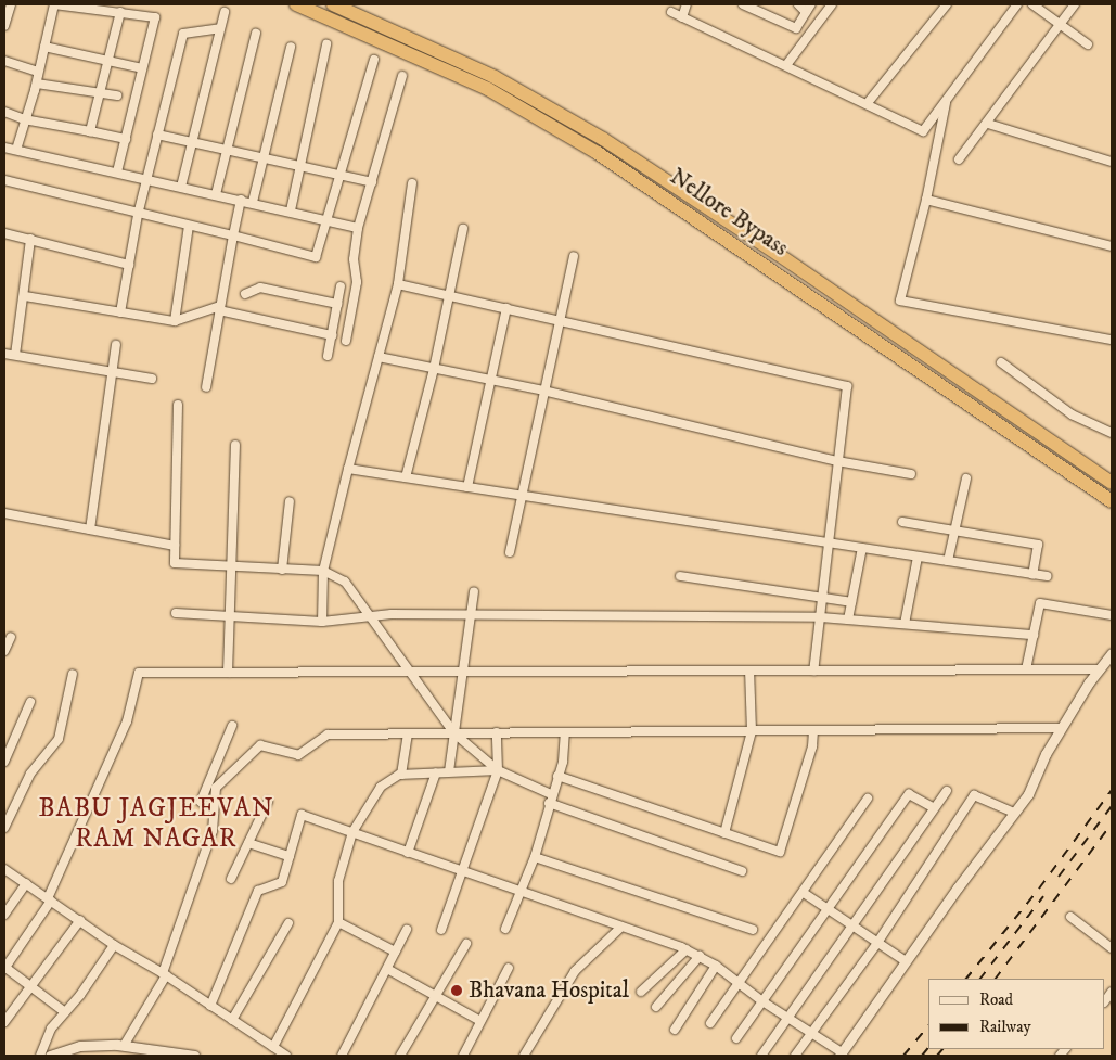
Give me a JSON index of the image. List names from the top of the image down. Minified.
{"streets":{"highway":["Nellore Bypass"]},"districts":["BABU JAGJEEVAN RAM NAGAR"],"places":["Bhavana Hospital"],"legend":["Road","Railway"]}
